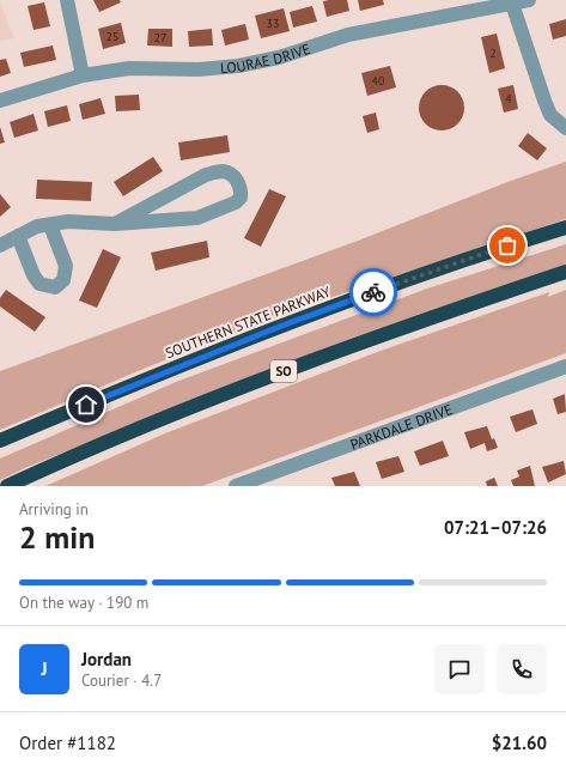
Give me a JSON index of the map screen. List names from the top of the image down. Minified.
{"streets":{"highway":["SOUTHERN STATE PARKWAY","SO"],"street":["LOURAE DRIVE","PARKDALE DRIVE"]},"house_numbers":["33","25","27","2","40","4"],"page":{"heading":["2 min","Arriving in","07:21–07:26"],"panel":["Jordan","Courier · 4.7","Order #1182","$21.60"],"bar":"On the way · 190 m","round":"J"}}
